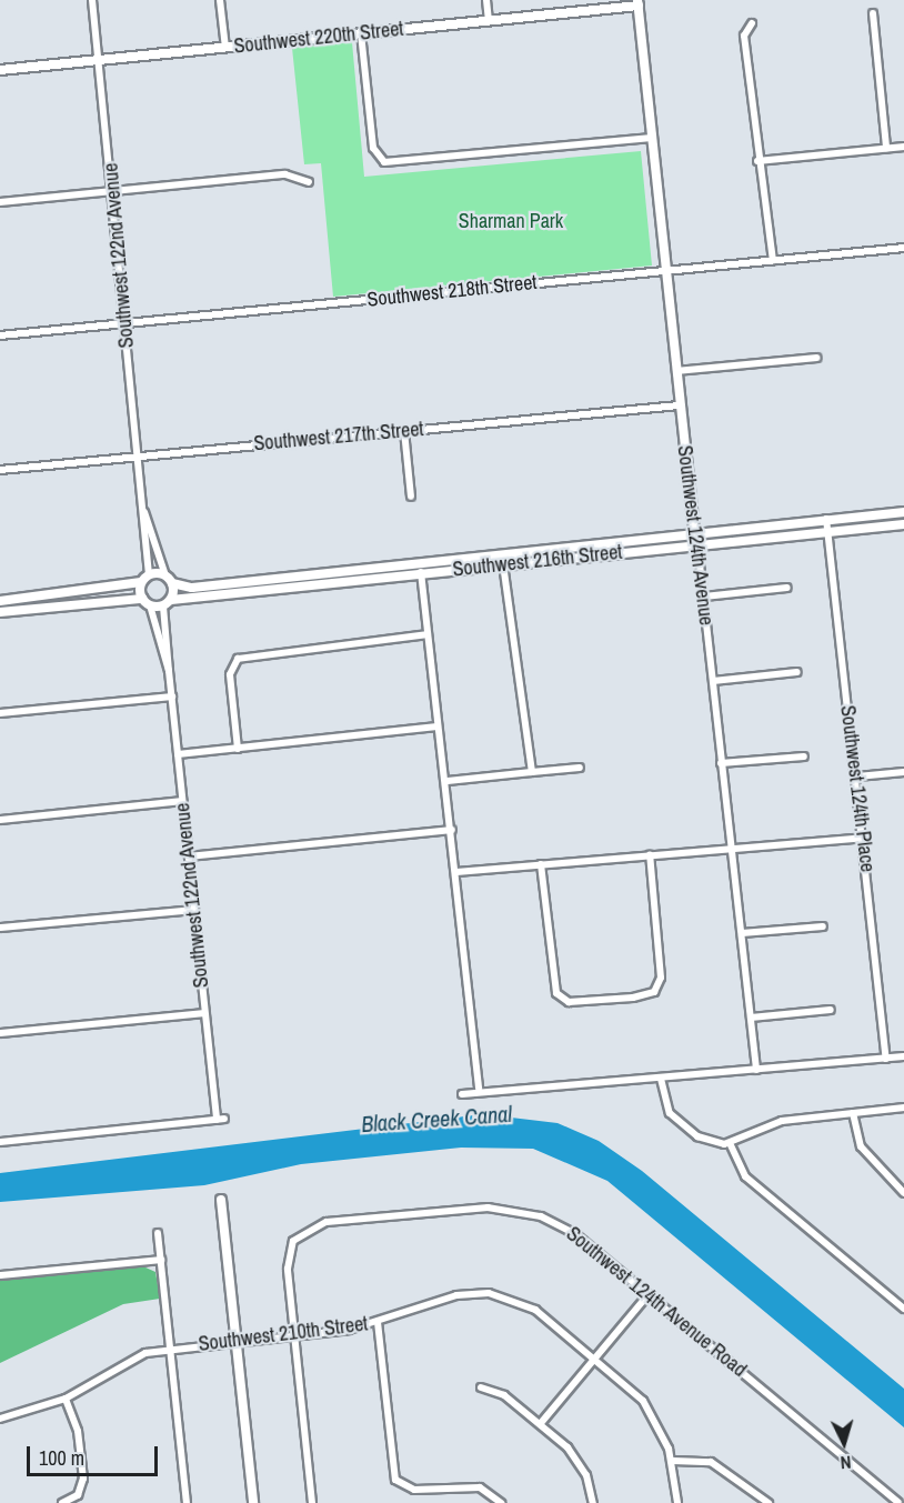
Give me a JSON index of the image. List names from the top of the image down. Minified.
{"streets":{"street":["Southwest 220th Street","Southwest 122nd Avenue","Southwest 218th Street","Southwest 217th Street","Southwest 124th Avenue","Southwest 216th Street","Southwest 124th Place","Southwest 124th Avenue Road","Southwest 210th Street"]},"crossings":[["Southwest 220th Street","Southwest 122nd Avenue"],["Southwest 220th Street","Southwest 124th Avenue"],["Southwest 122nd Avenue","Southwest 218th Street"],["Southwest 122nd Avenue","Southwest 217th Street"],["Southwest 122nd Avenue","Southwest 216th Street"],["Southwest 218th Street","Southwest 124th Avenue"],["Southwest 217th Street","Southwest 124th Avenue"],["Southwest 124th Avenue","Southwest 216th Street"],["Southwest 216th Street","Southwest 124th Place"],["Southwest 124th Avenue Road","Southwest 210th Street"]],"water":["Black Creek Canal"],"parks":["Sharman Park"],"scale_bar":"100 m","north":"bottom"}
